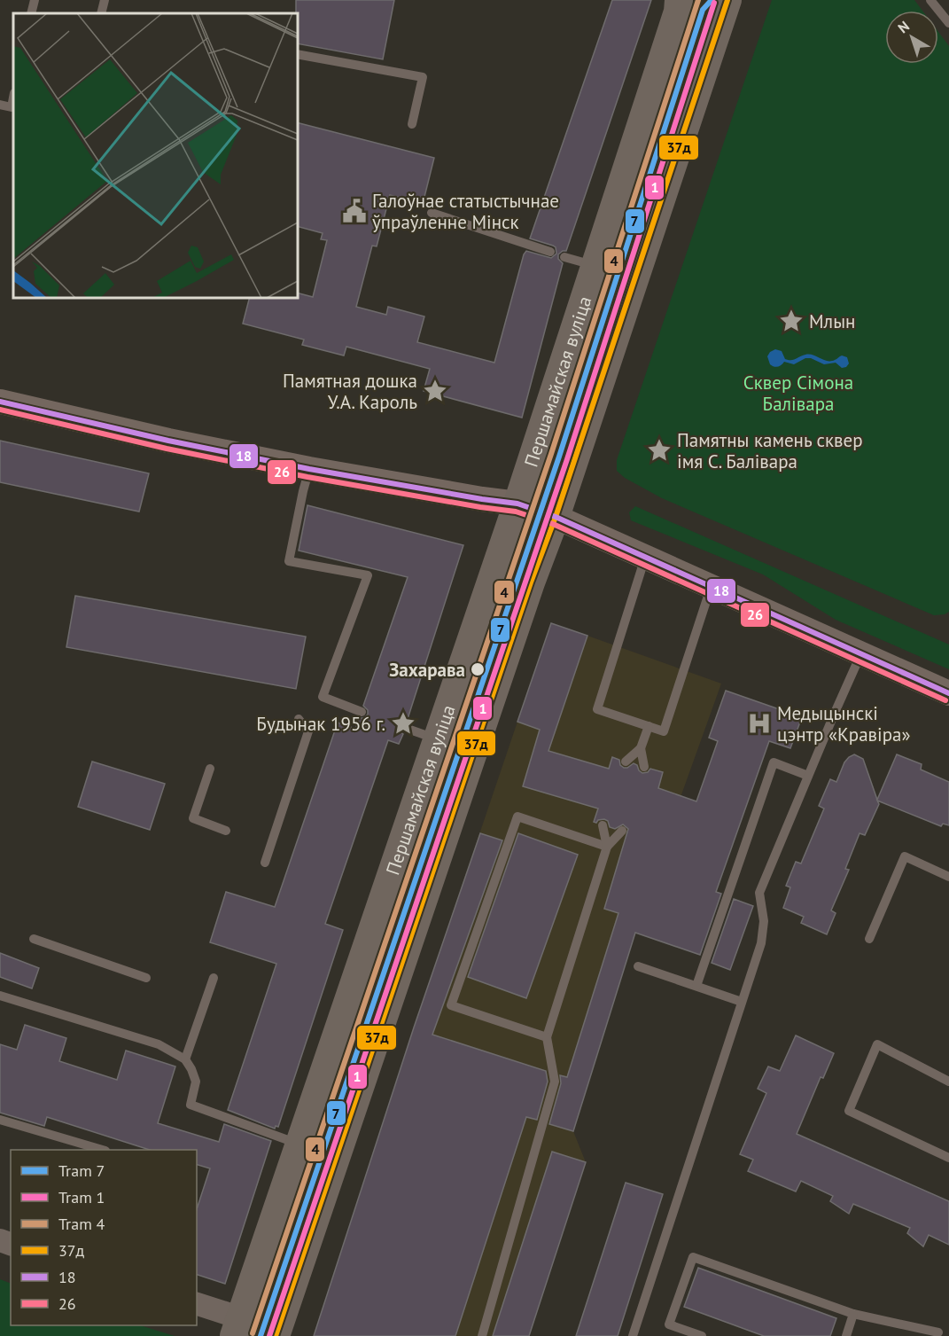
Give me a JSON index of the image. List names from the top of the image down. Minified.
{"streets":{"main road":["Першамайская вуліца"]},"parks":["Сквер Сімона Балівара"],"places":{"public building":["Галоўнае статыстычнае ўпраўленне Мінск"],"place":["Млын","Памятная дошка У.А. Кароль","Памятны камень сквер імя С. Балівара","Будынак 1956 г."],"other":["Захарава"],"hospital":["Медыцынскі цэнтр «Кравіра»"]},"lines":["tram line 7","tram line 4","transit line 37д","tram line 1","transit line 18","transit line 26"],"legend":["Tram 7","Tram 1","Tram 4","37д","18","26"],"north":"top left"}
